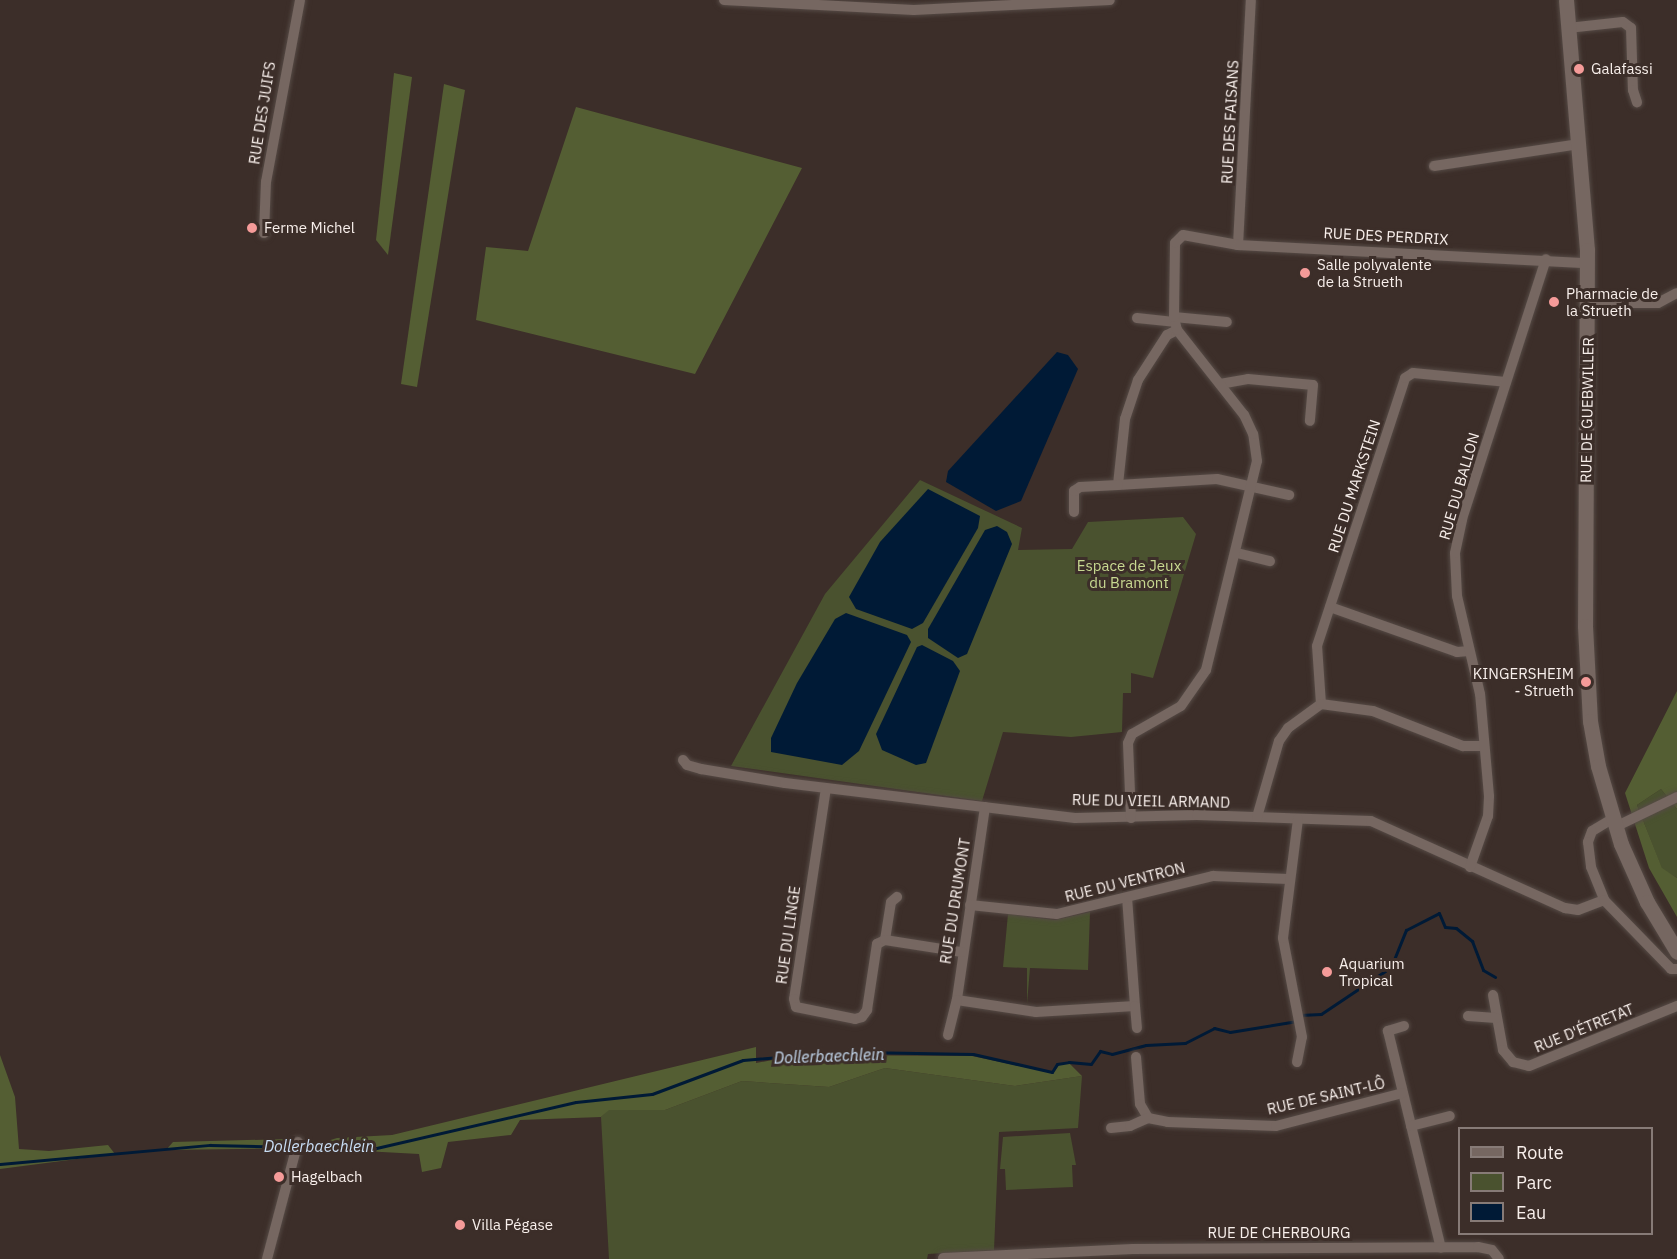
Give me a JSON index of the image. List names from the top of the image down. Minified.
{"streets":{"main road":["RUE DE GUEBWILLER"],"street":["RUE DES JUIFS","RUE DES FAISANS","RUE DES PERDRIX","RUE DU MARKSTEIN","RUE DU BALLON","RUE DU VIEIL ARMAND","RUE DU VENTRON","RUE DU DRUMONT","RUE DU LINGE","RUE D'ÉTRETAT","RUE DE SAINT-LÔ","RUE DE CHERBOURG"]},"crossings":[["RUE DES FAISANS","RUE DES PERDRIX"],["RUE DES PERDRIX","RUE DE GUEBWILLER"],["RUE DES PERDRIX","RUE DU BALLON"],["RUE DU MARKSTEIN","RUE DU BALLON"],["RUE DU BALLON","RUE DU VIEIL ARMAND"],["RUE DU VIEIL ARMAND","RUE DU DRUMONT"],["RUE DU VIEIL ARMAND","RUE DU LINGE"],["RUE DU VENTRON","RUE DU DRUMONT"]],"water":["Dollerbaechlein"],"parks":["Espace de Jeux du Bramont"],"places":["Galafassi","Ferme Michel","Salle polyvalente de la Strueth","Pharmacie de la Strueth","KINGERSHEIM - Strueth","Aquarium Tropical","Hagelbach","Villa Pégase"],"legend":["Route","Parc","Eau"]}
